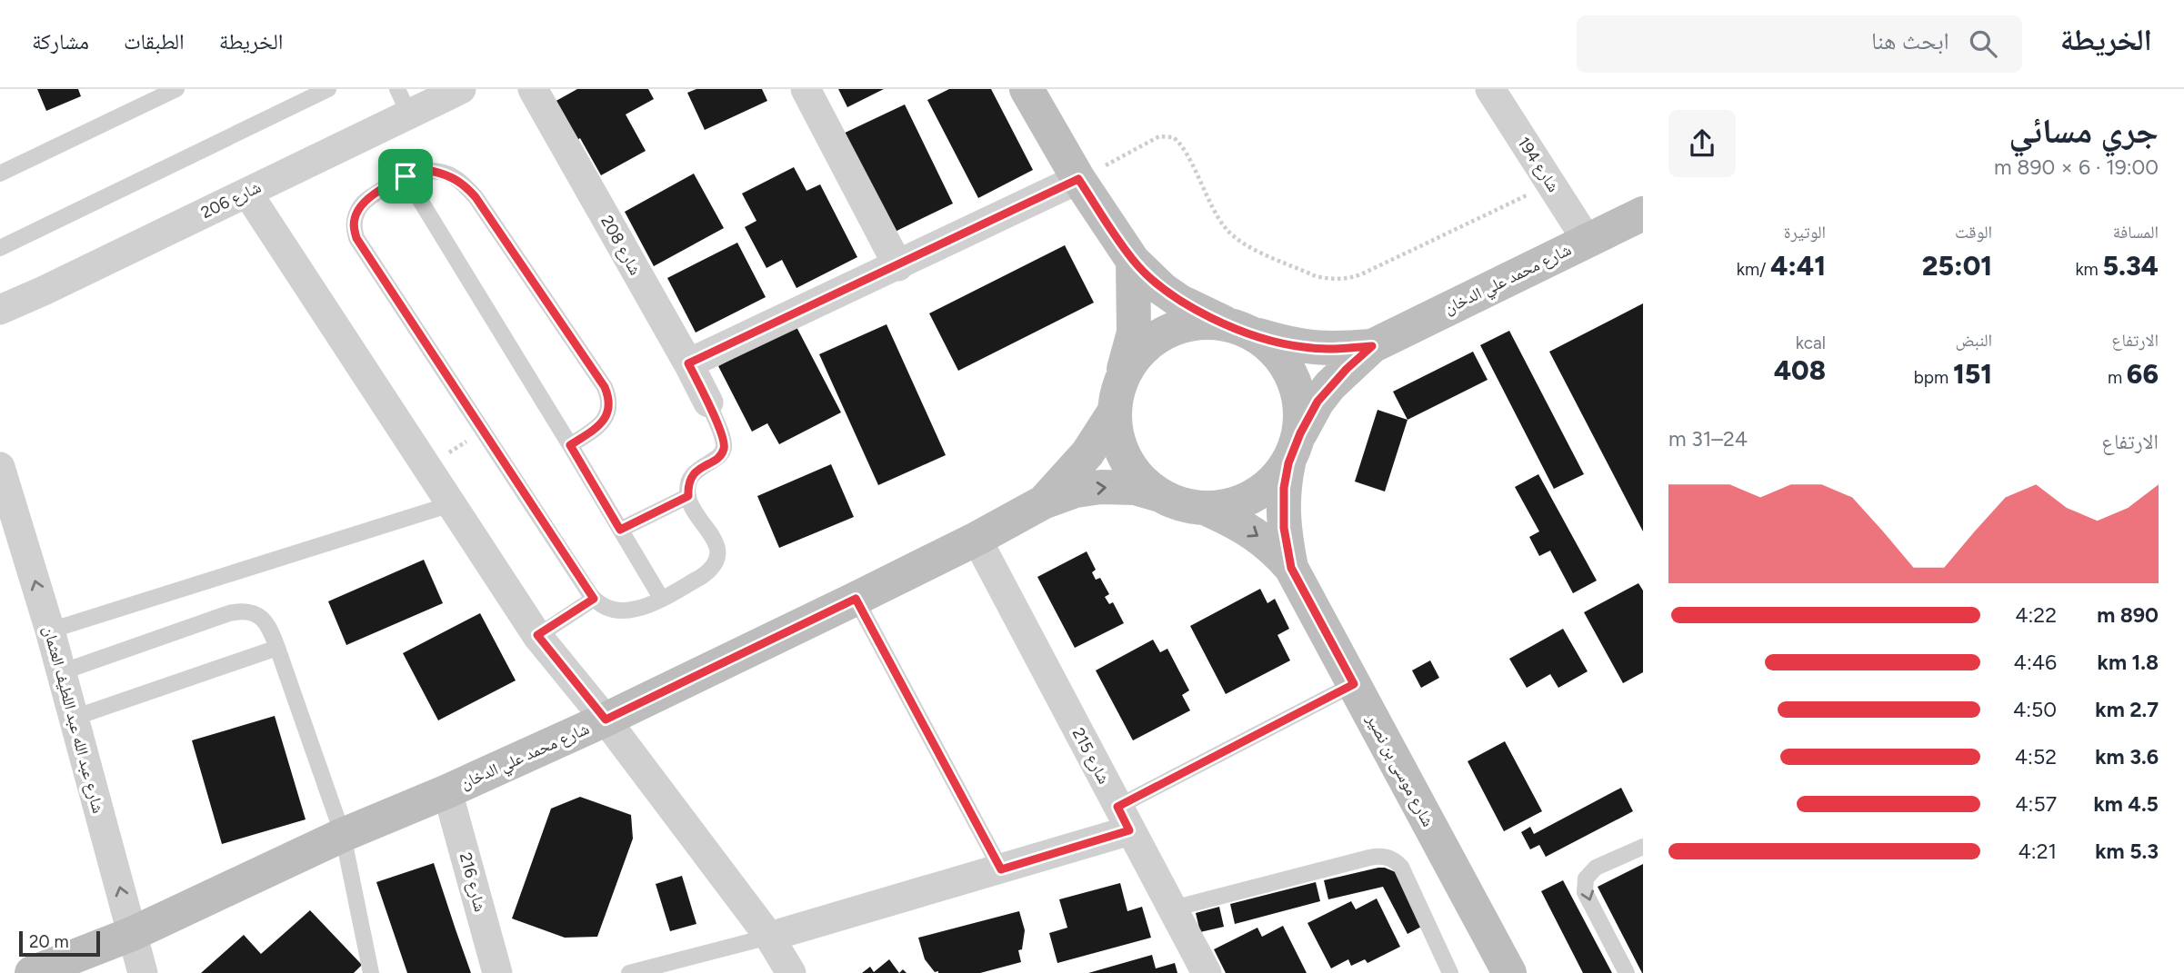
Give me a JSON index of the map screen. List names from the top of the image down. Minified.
{"streets":{"street":["شارع 194","شارع 206","شارع 208","شارع محمد علي الدخان","شارع عبد الله عبد اللطيف العثمان","شارع 215","شارع موسى بن نصير","شارع 216"]},"crossings":[["شارع 194","شارع محمد علي الدخان"],["شارع محمد علي الدخان","شارع عبد الله عبد اللطيف العثمان"],["شارع محمد علي الدخان","شارع 215"],["شارع محمد علي الدخان","شارع موسى بن نصير"],["شارع محمد علي الدخان","شارع 216"]],"one_way":["شارع عبد الله عبد اللطيف العثمان"],"scale_bar":"20 m","page":{"header":"الخريطة","search":"ابحث هنا","nav":["الخريطة","الطبقات","مشاركة"],"heading":["جري مسائي","19:00 · 6 × 890 m"],"stats":[["المسافة","5.34 km"],["الوقت","25:01"],["الوتيرة","4:41 /km"],["الارتفاع","66 m"],["النبض","151 bpm"],["kcal","408"]],"chart":["الارتفاع","24–31 m"],"list":[{"name":"890 m","note":"4:22"},{"name":"1.8 km","note":"4:46"},{"name":"2.7 km","note":"4:50"},{"name":"3.6 km","note":"4:52"},{"name":"4.5 km","note":"4:57"},{"name":"5.3 km","note":"4:21"}],"scale":"20 m"}}
